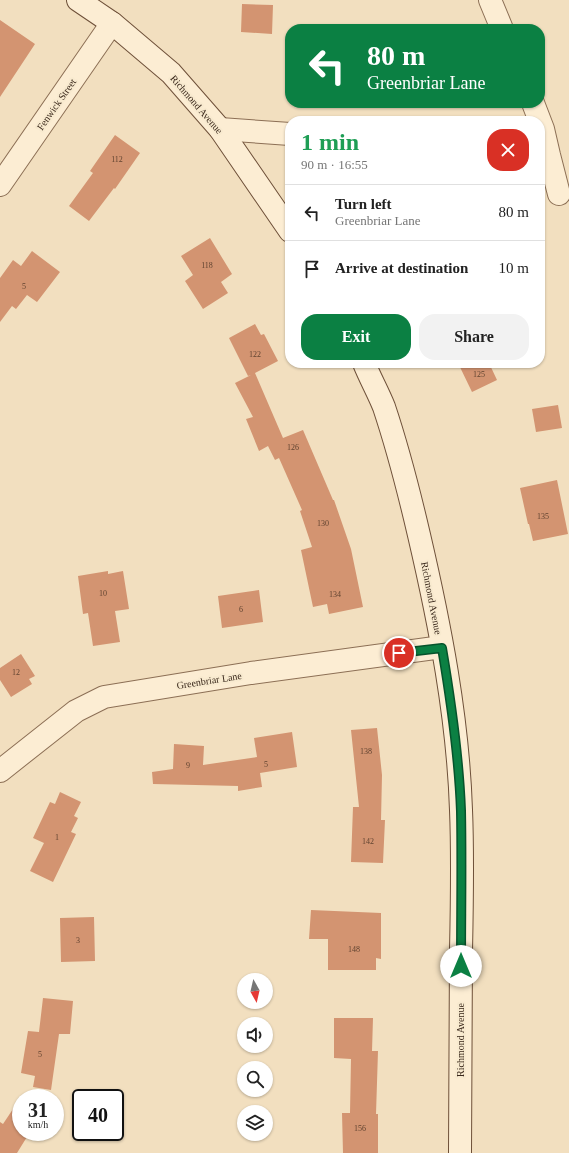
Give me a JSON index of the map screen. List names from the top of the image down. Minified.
{"streets":{"street":["Fenwick Street","Richmond Avenue","Greenbriar Lane"]},"crossings":[["Fenwick Street","Richmond Avenue"],["Richmond Avenue","Greenbriar Lane"]],"house_numbers":["112","118","5","122","125","126","135","130","10","134","6","12","138","5","9","1","142","3","148","5","156"],"north":"bottom","page":{"turn":["80 m","Greenbriar Lane"],"heading":["1 min","90 m · 16:55"],"list":[{"name":"Turn left","note":"Greenbriar Lane","value":"80 m"},{"name":"Arrive at destination","value":"10 m"}],"buttons":["Exit","Share"],"speed":"31 km/h","limit":"40"}}
